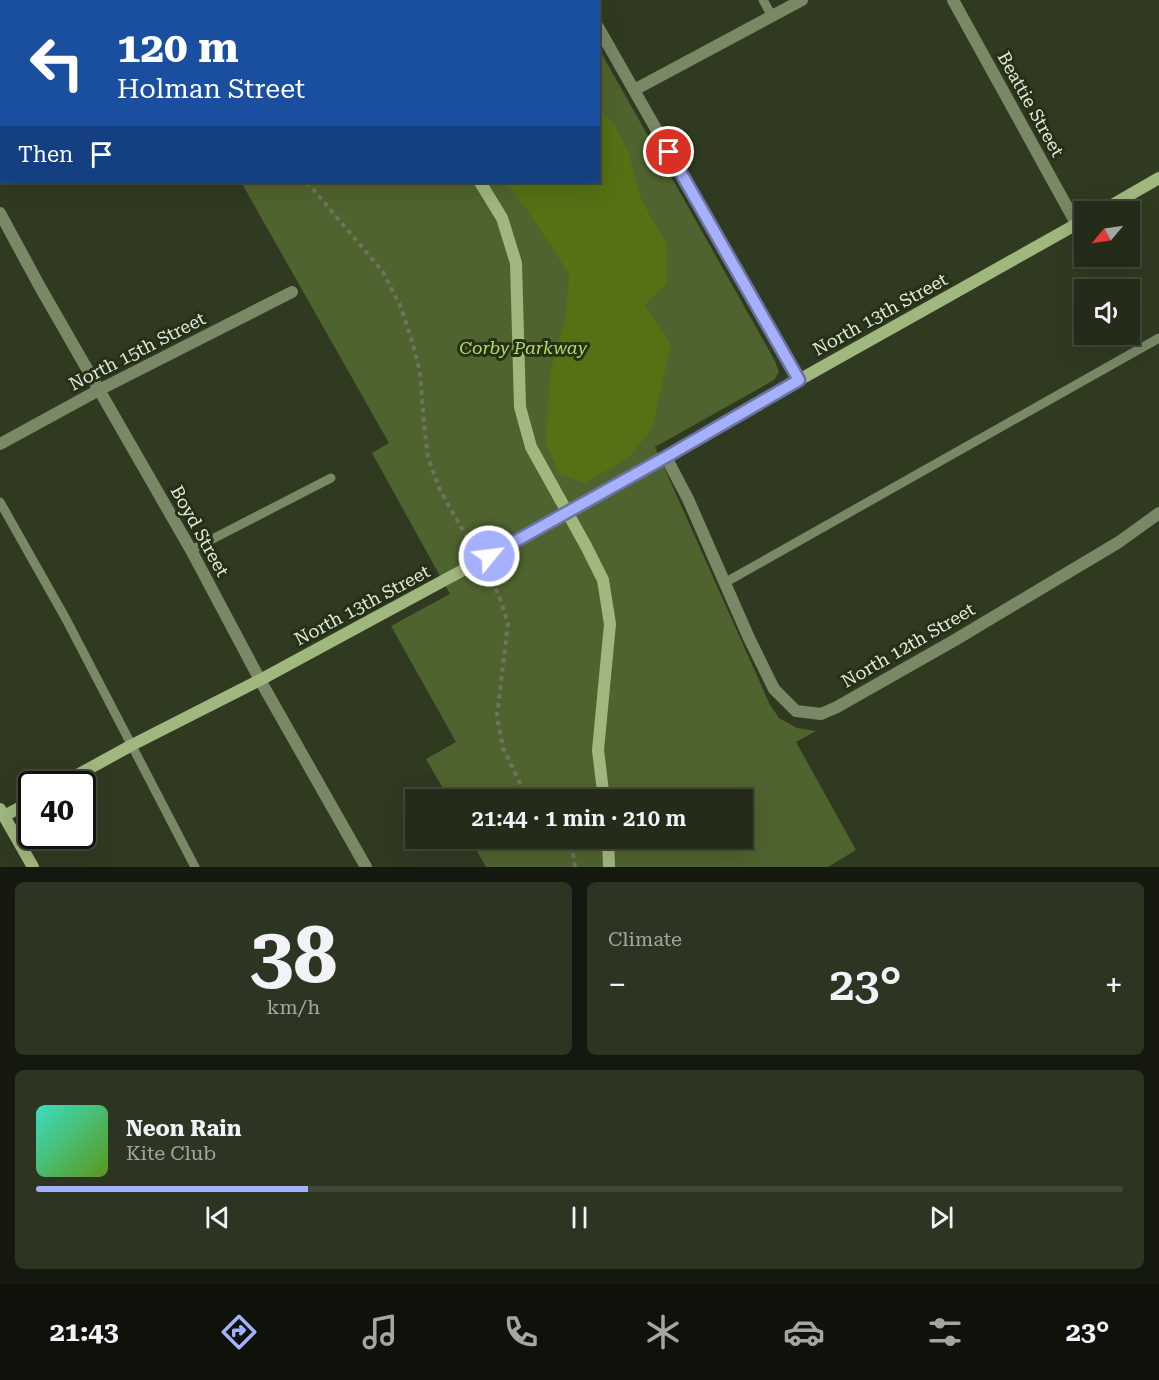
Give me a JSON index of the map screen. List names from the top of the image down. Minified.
{"streets":{"street":["Beattie Street","North 13th Street","North 15th Street","Boyd Street","North 12th Street"]},"crossings":[["North 13th Street","Boyd Street"],["North 13th Street","North 12th Street"],["North 15th Street","Boyd Street"]],"parks":["Corby Parkway"],"north":"bottom left","page":{"turn":["120 m","Holman Street"],"then":"Then","limit":"40","trip":"21:44 · 1 min · 210 m","tile":[["38","km/h"],"Climate"],"heat":["−","23°","+"],"song":["Neon Rain","Kite Club"],"tabs":["21:43","23°"]}}
